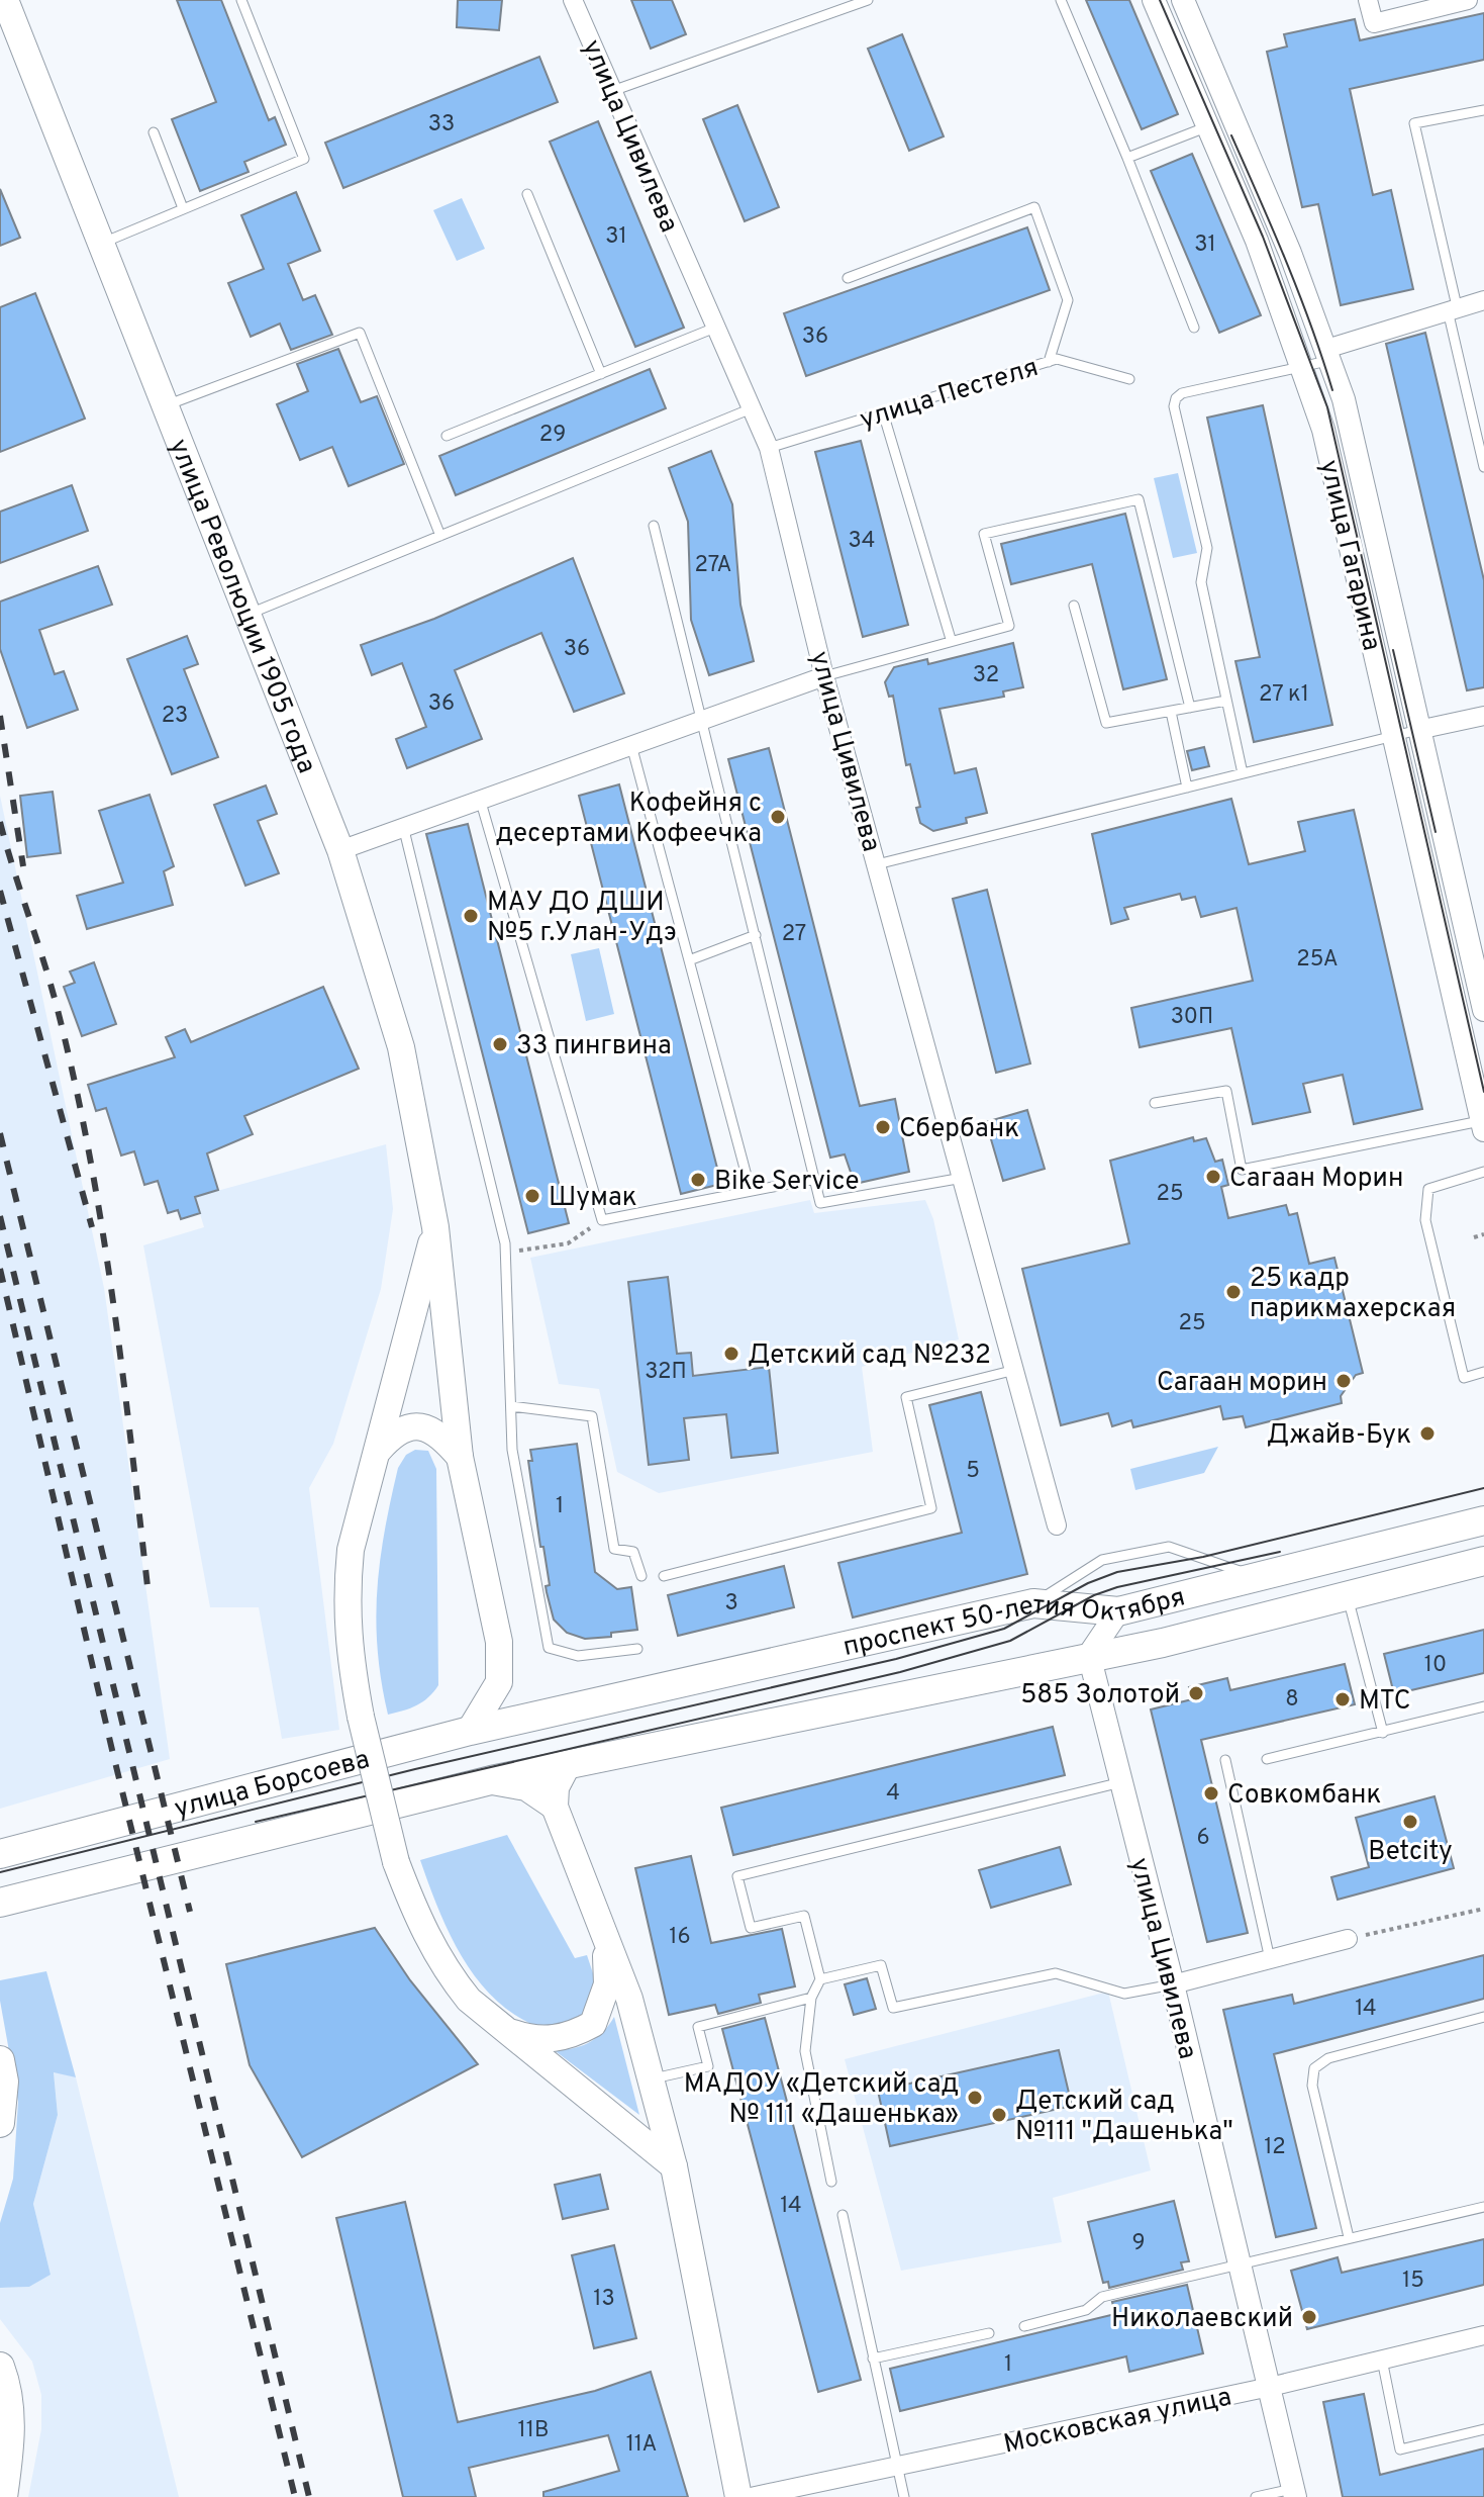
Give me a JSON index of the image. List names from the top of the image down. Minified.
{"streets":{"main road":["улица Революции 1905 года","проспект 50-летия Октября","улица Борсоева"],"street":["улица Цивилева","улица Гагарина","Московская улица"],"lane":["улица Пестеля"]},"crossings":[["улица Цивилева","улица Пестеля"],["улица Цивилева","проспект 50-летия Октября"],["улица Цивилева","Московская улица"],["улица Революции 1905 года","улица Борсоева"],["проспект 50-летия Октября","улица Борсоева"]],"places":["Кофейня с десертами Кофеечка","МАУ ДО ДШИ №5 г.Улан-Удэ","33 пингвина","Сбербанк","Сагаан Морин","Bike Service","Шумак","25 кадр парикмахерская","Детский сад №232","Сагаан морин","Джайв-Бук","585 Золотой","МТС","Совкомбанк","Betcity","МАДОУ «Детский сад № 111 «Дашенька»","Детский сад №111 \"Дашенька\"","Николаевский"],"house_numbers":["33","31","31","36","29","34","27А","36","32","27 к1","36","23","27","25А","30П","25","25","32П","5","1","3","10","8","4","6","16","14","12","14","9","15","13","1","11В","11А"]}
